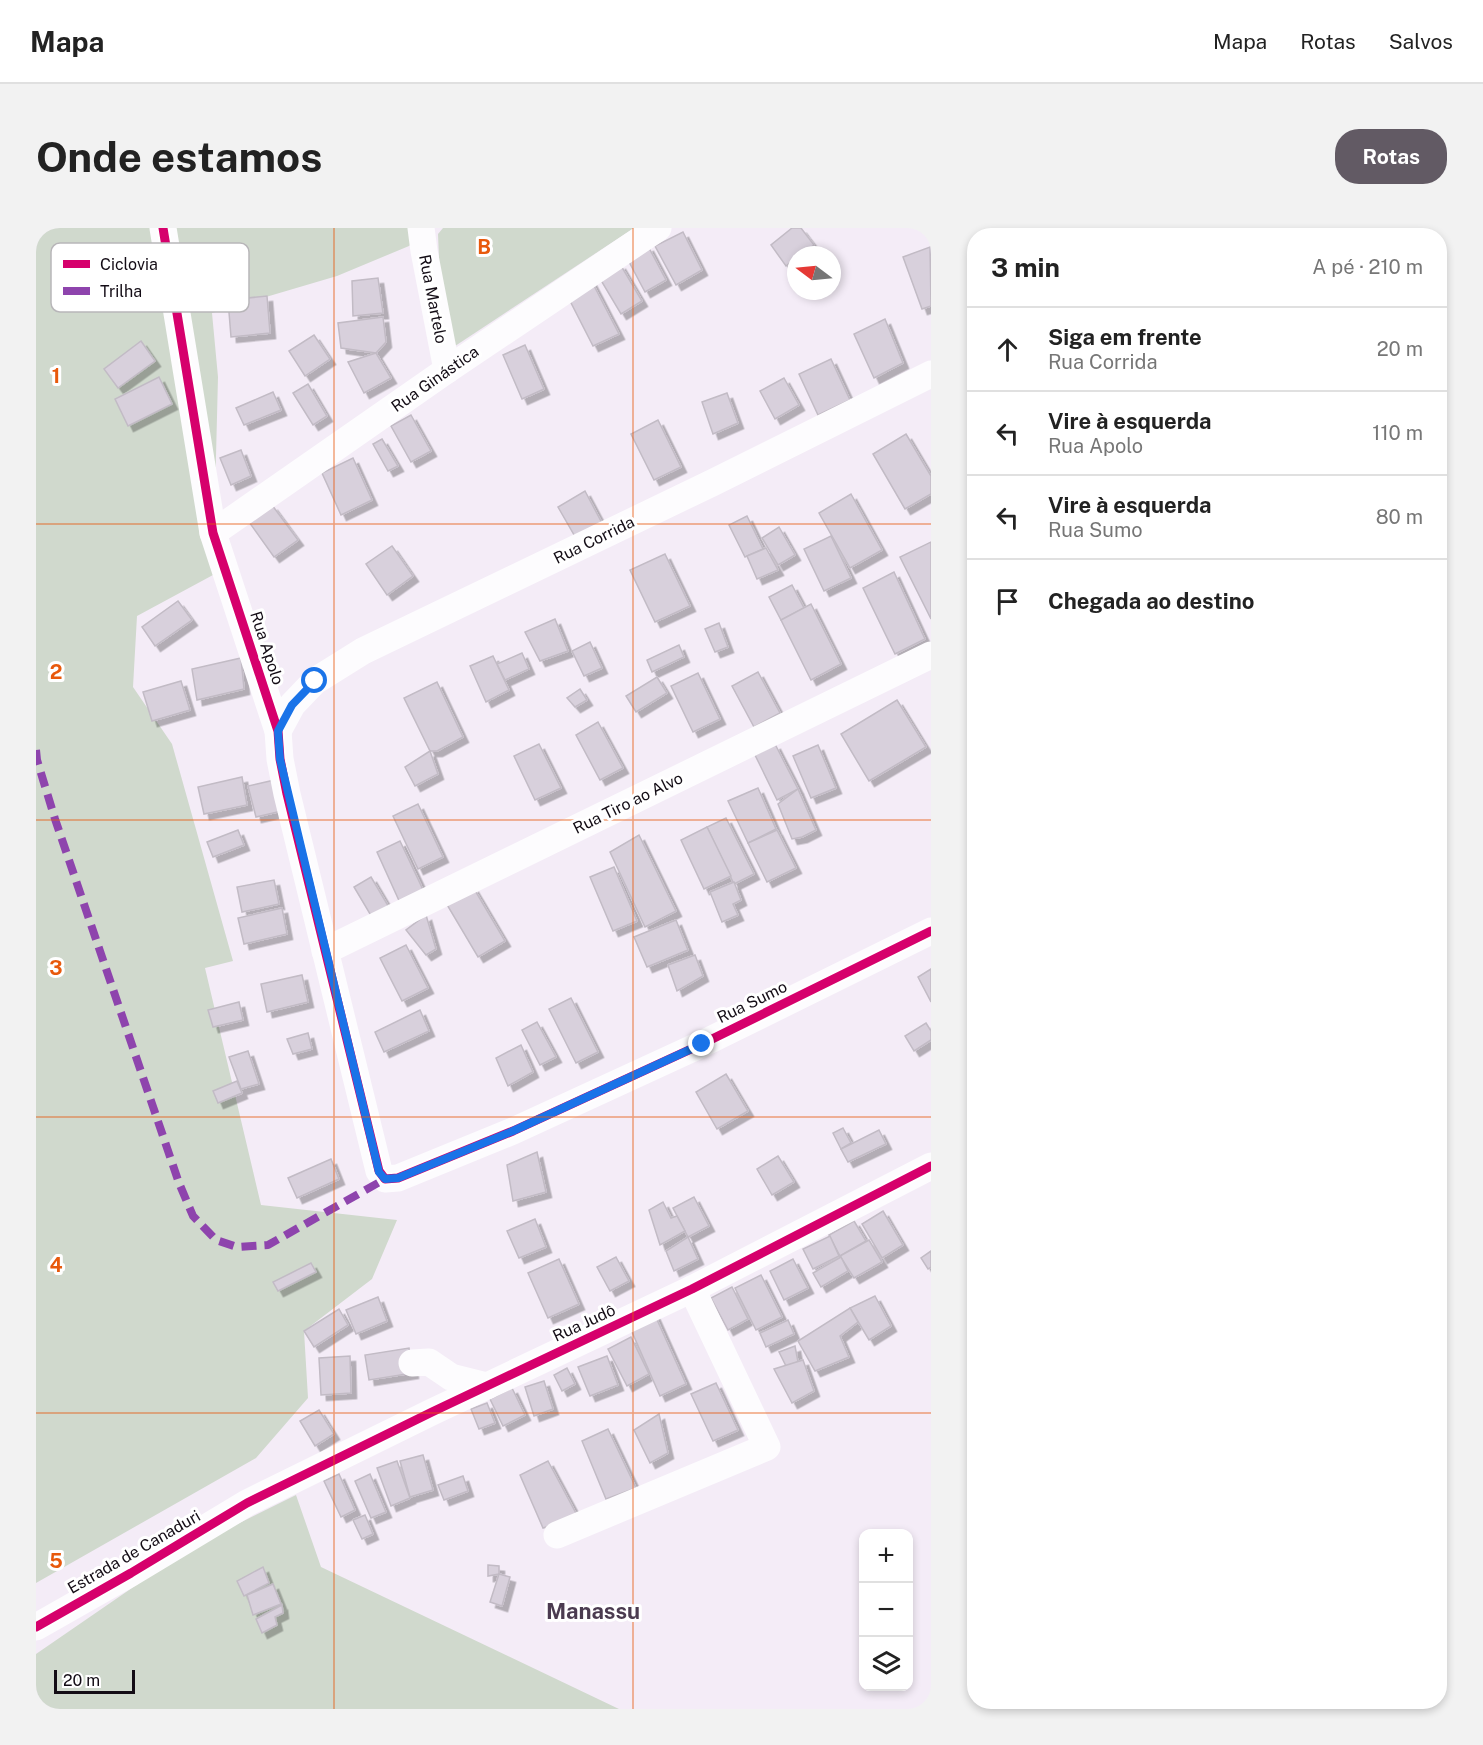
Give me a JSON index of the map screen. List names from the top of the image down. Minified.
{"streets":{"street":["Rua Martelo","Rua Ginástica","Rua Corrida","Rua Apolo","Rua Tiro ao Alvo","Rua Sumo","Rua Judô","Estrada de Canaduri"]},"crossings":[["Rua Martelo","Rua Ginástica"],["Rua Ginástica","Rua Apolo"],["Rua Corrida","Rua Apolo"],["Rua Apolo","Rua Tiro ao Alvo"],["Rua Apolo","Rua Sumo"],["Rua Judô","Estrada de Canaduri"]],"districts":["Manassu"],"legend":["Ciclovia","Trilha"],"scale_bar":"20 m","north":"left","page":{"header":"Mapa","nav":["Mapa","Rotas","Salvos"],"buttons":"Rotas","title":"Onde estamos","heading":["3 min","A pé · 210 m"],"list":[["Siga em frente","Rua Corrida","20 m"],["Vire à esquerda","Rua Apolo","110 m"],["Vire à esquerda","Rua Sumo","80 m"],"Chegada ao destino"],"map_buttons":["+","−"],"scale":"20 m"},"grid":{"columns":["B"],"rows":["1","2","3","4","5"]}}
